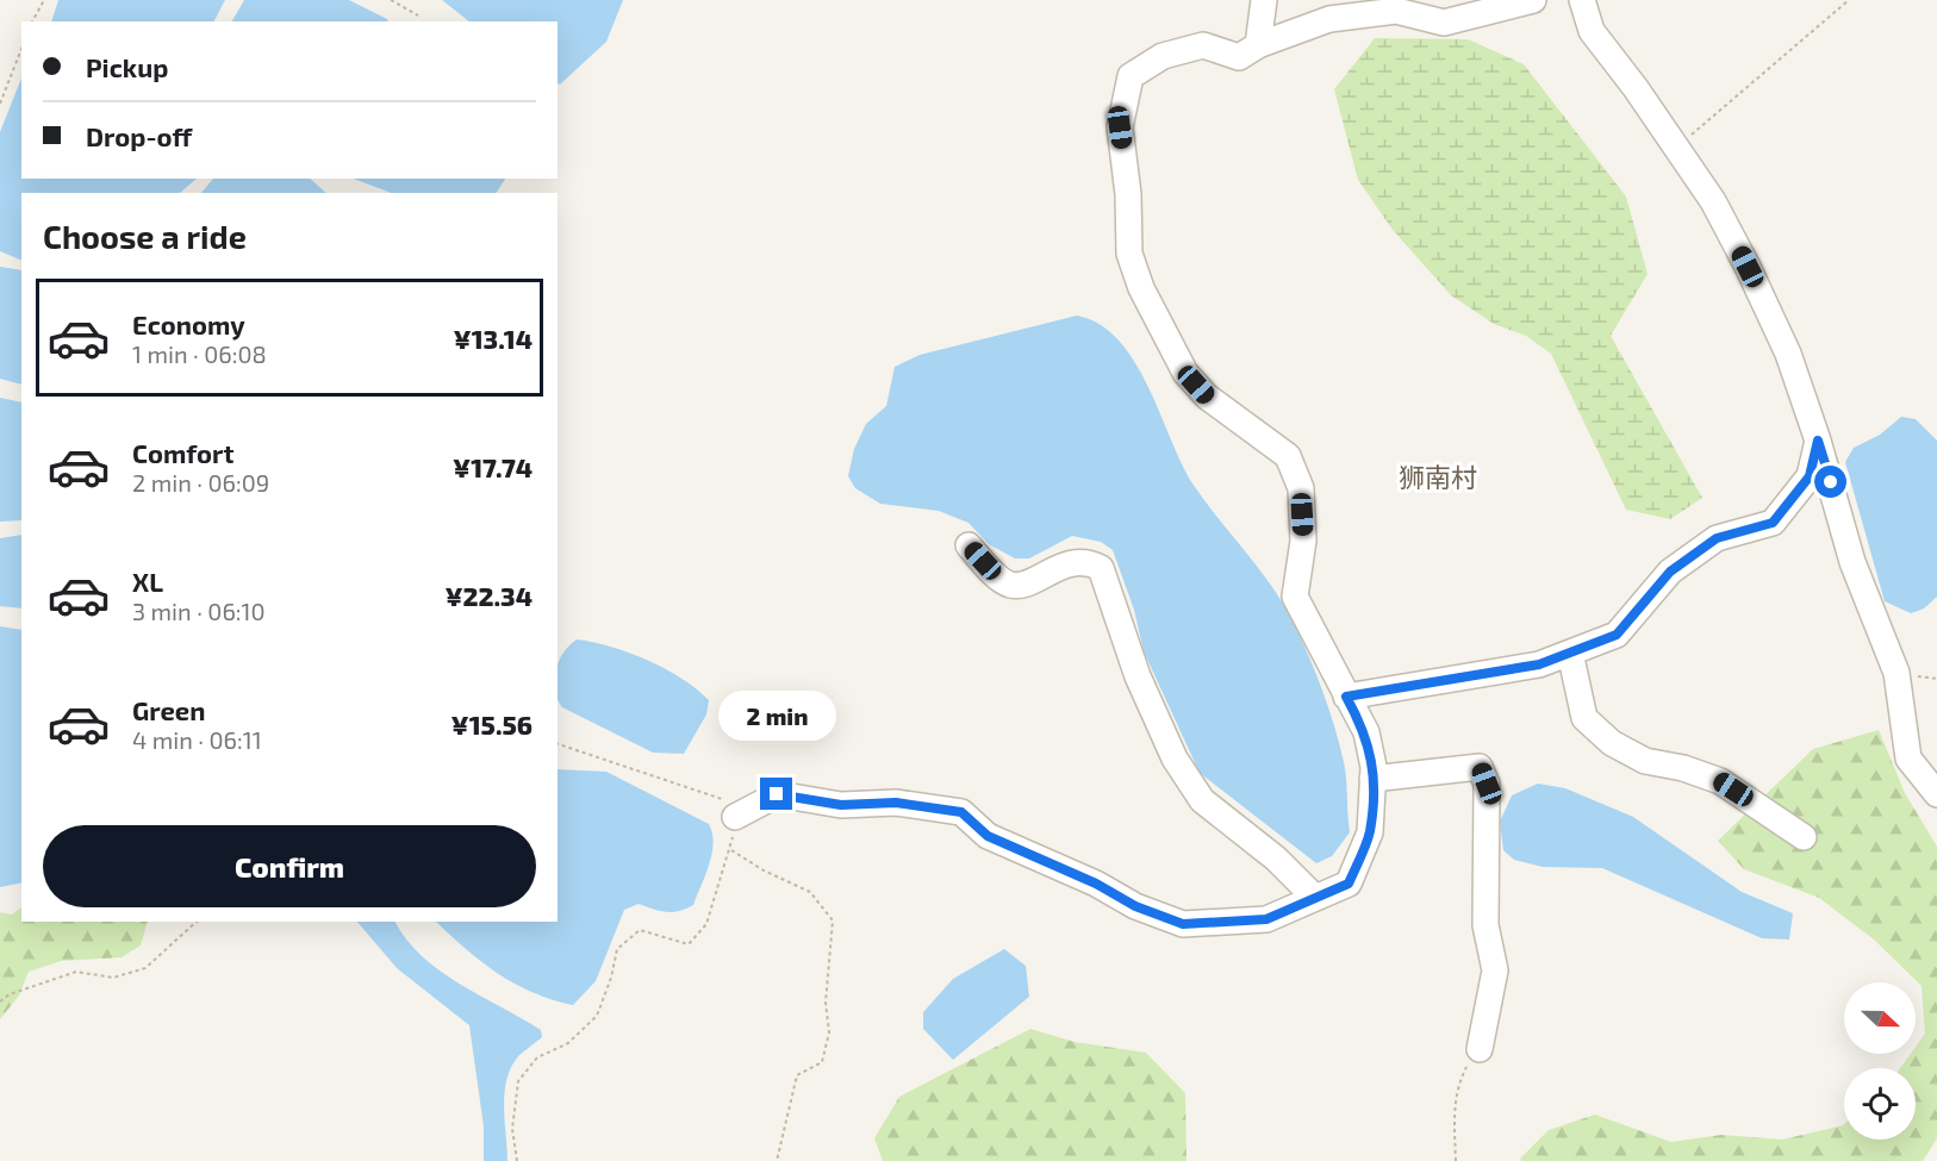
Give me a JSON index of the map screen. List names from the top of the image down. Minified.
{"districts":["狮南村"],"north":"right","page":{"banner":["Pickup","Drop-off"],"heading":"Choose a ride","list":[{"name":"Economy","note":"1 min · 06:08","value":"¥13.14"},{"name":"Comfort","note":"2 min · 06:09","value":"¥17.74"},{"name":"XL","note":"3 min · 06:10","value":"¥22.34"},{"name":"Green","note":"4 min · 06:11","value":"¥15.56"}],"bubble":"2 min","buttons":"Confirm"}}
